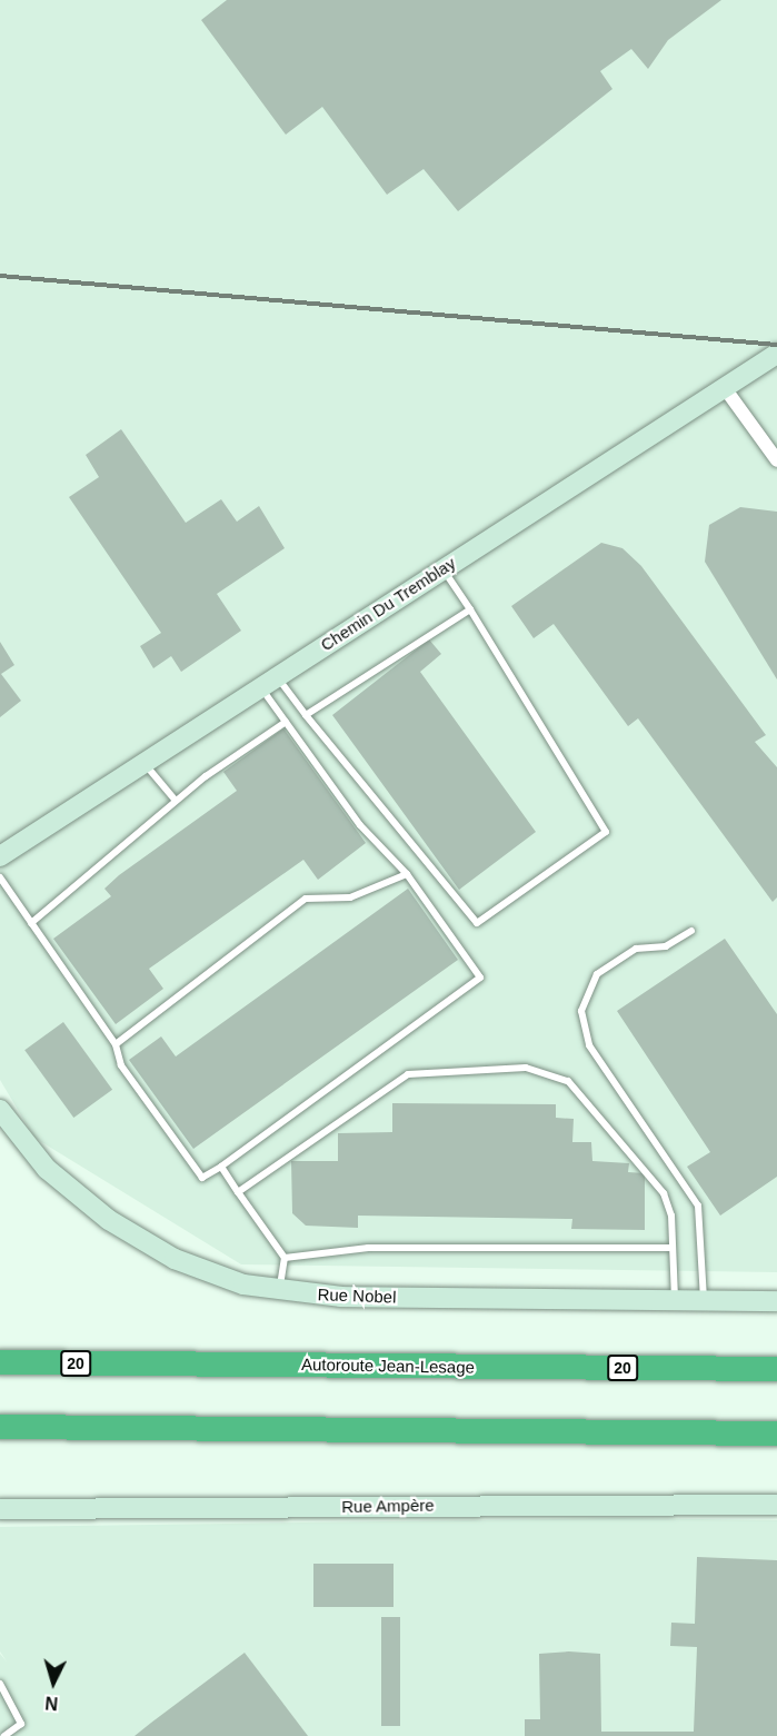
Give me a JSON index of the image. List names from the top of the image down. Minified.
{"streets":{"highway":["20","Autoroute Jean-Lesage"],"street":["Chemin Du Tremblay","Rue Nobel","Rue Ampère"]},"north":"bottom"}
